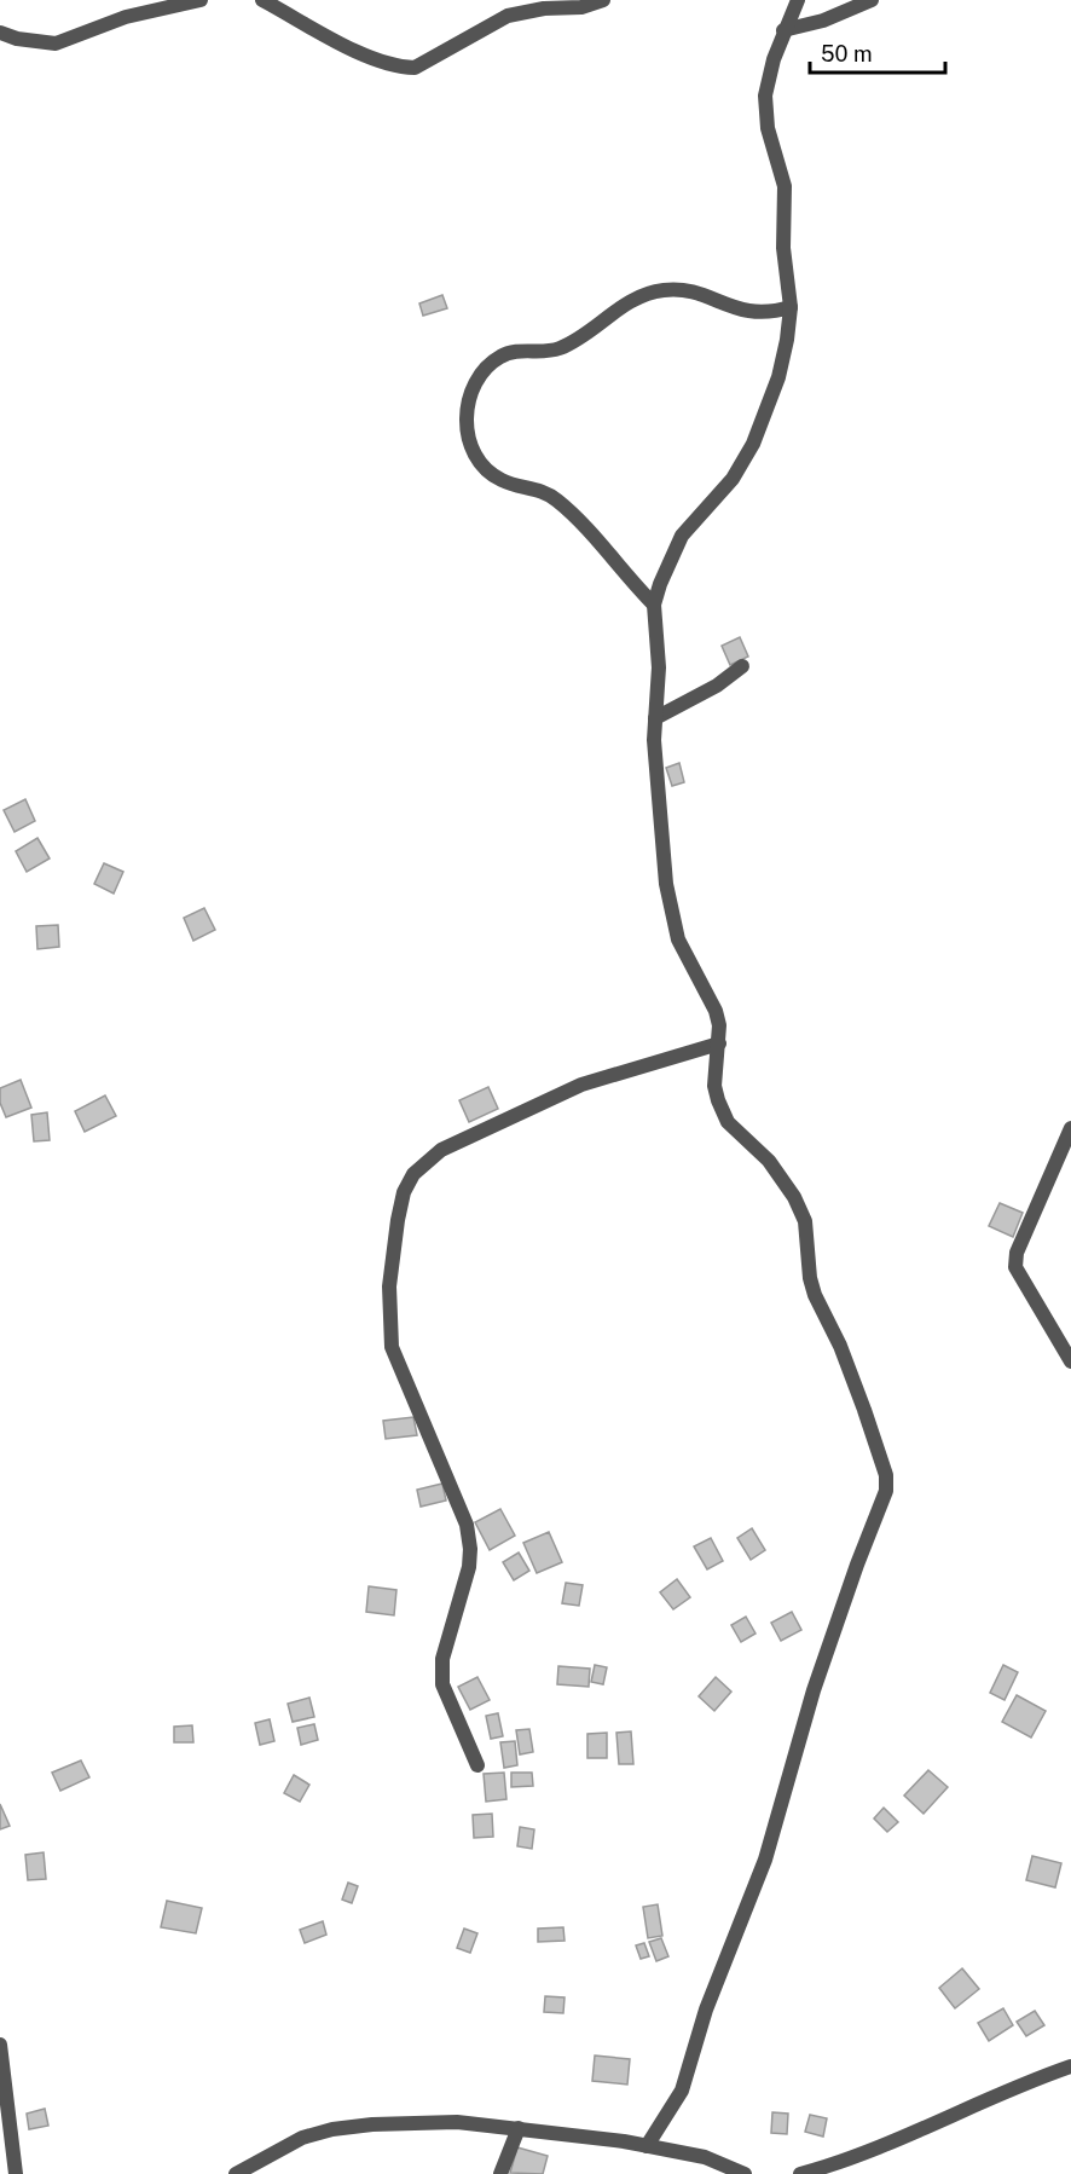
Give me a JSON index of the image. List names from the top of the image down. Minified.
{"scale_bar":"50 m"}
